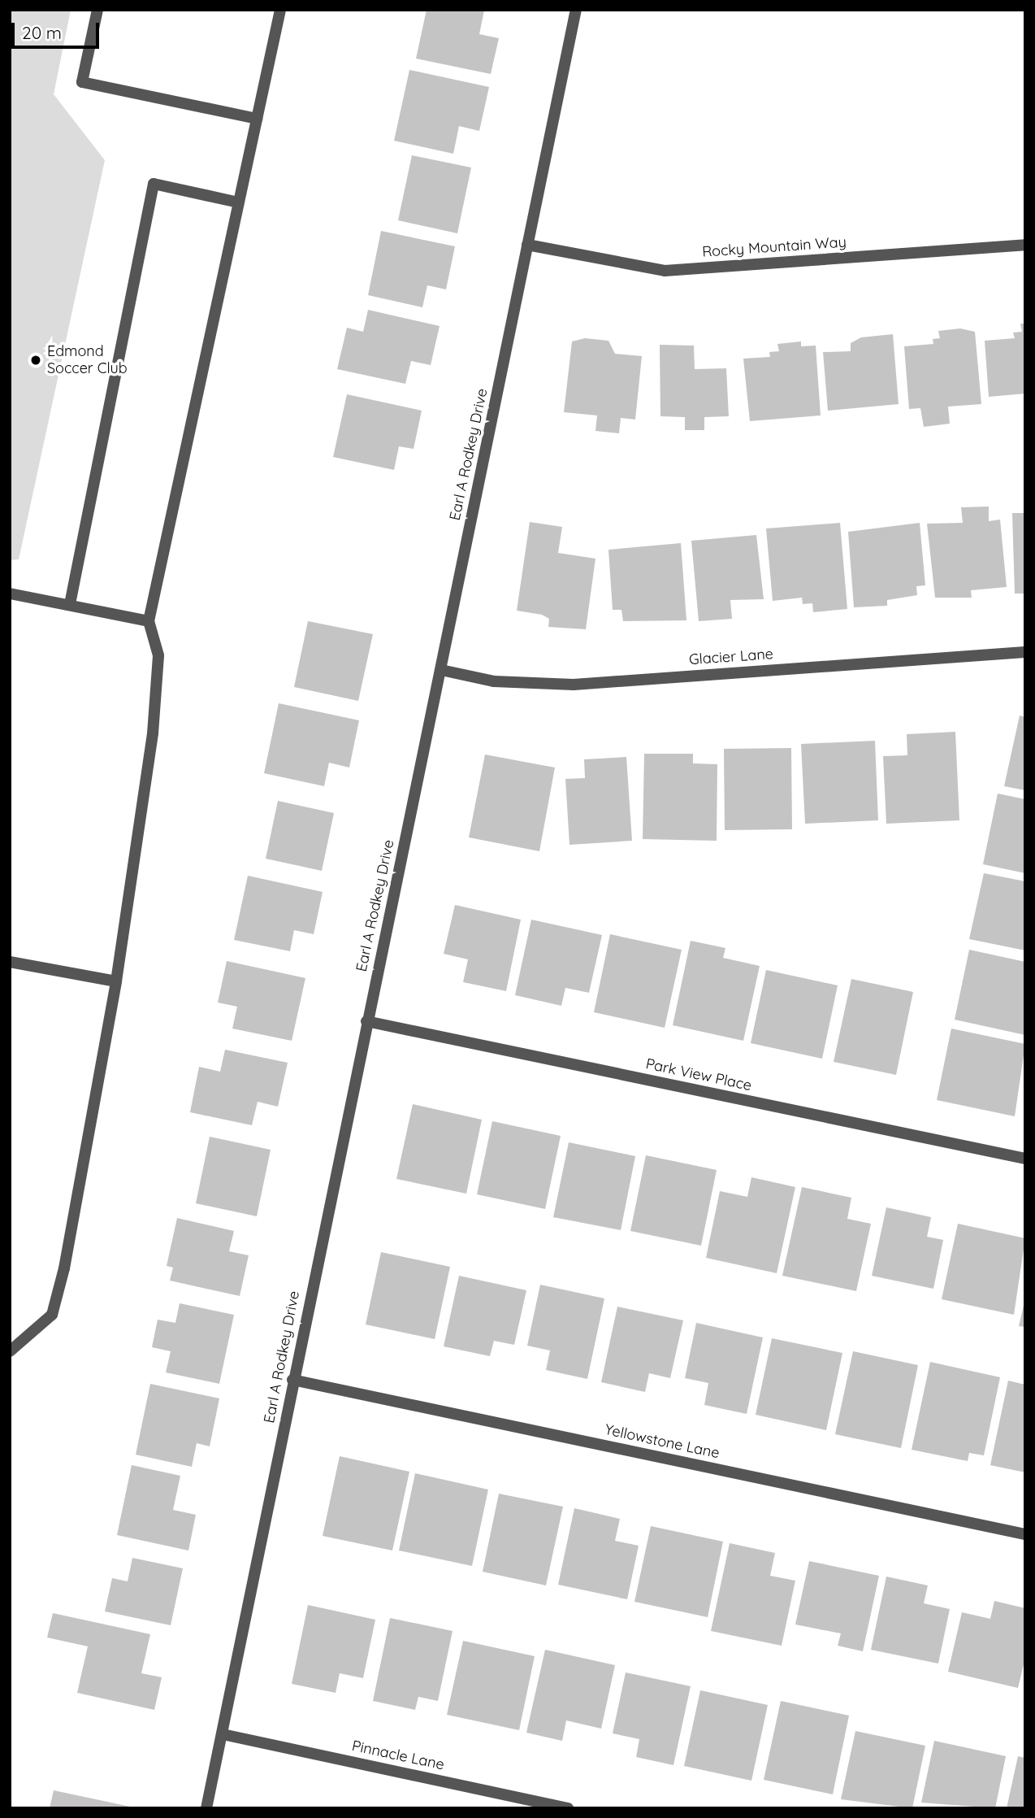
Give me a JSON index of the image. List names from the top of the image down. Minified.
{"streets":{"street":["Rocky Mountain Way","Earl A Rodkey Drive","Glacier Lane","Park View Place","Yellowstone Lane","Pinnacle Lane"]},"crossings":[["Rocky Mountain Way","Earl A Rodkey Drive"],["Earl A Rodkey Drive","Glacier Lane"],["Earl A Rodkey Drive","Park View Place"],["Earl A Rodkey Drive","Yellowstone Lane"],["Earl A Rodkey Drive","Pinnacle Lane"]],"places":["Edmond Soccer Club"],"scale_bar":"20 m"}
